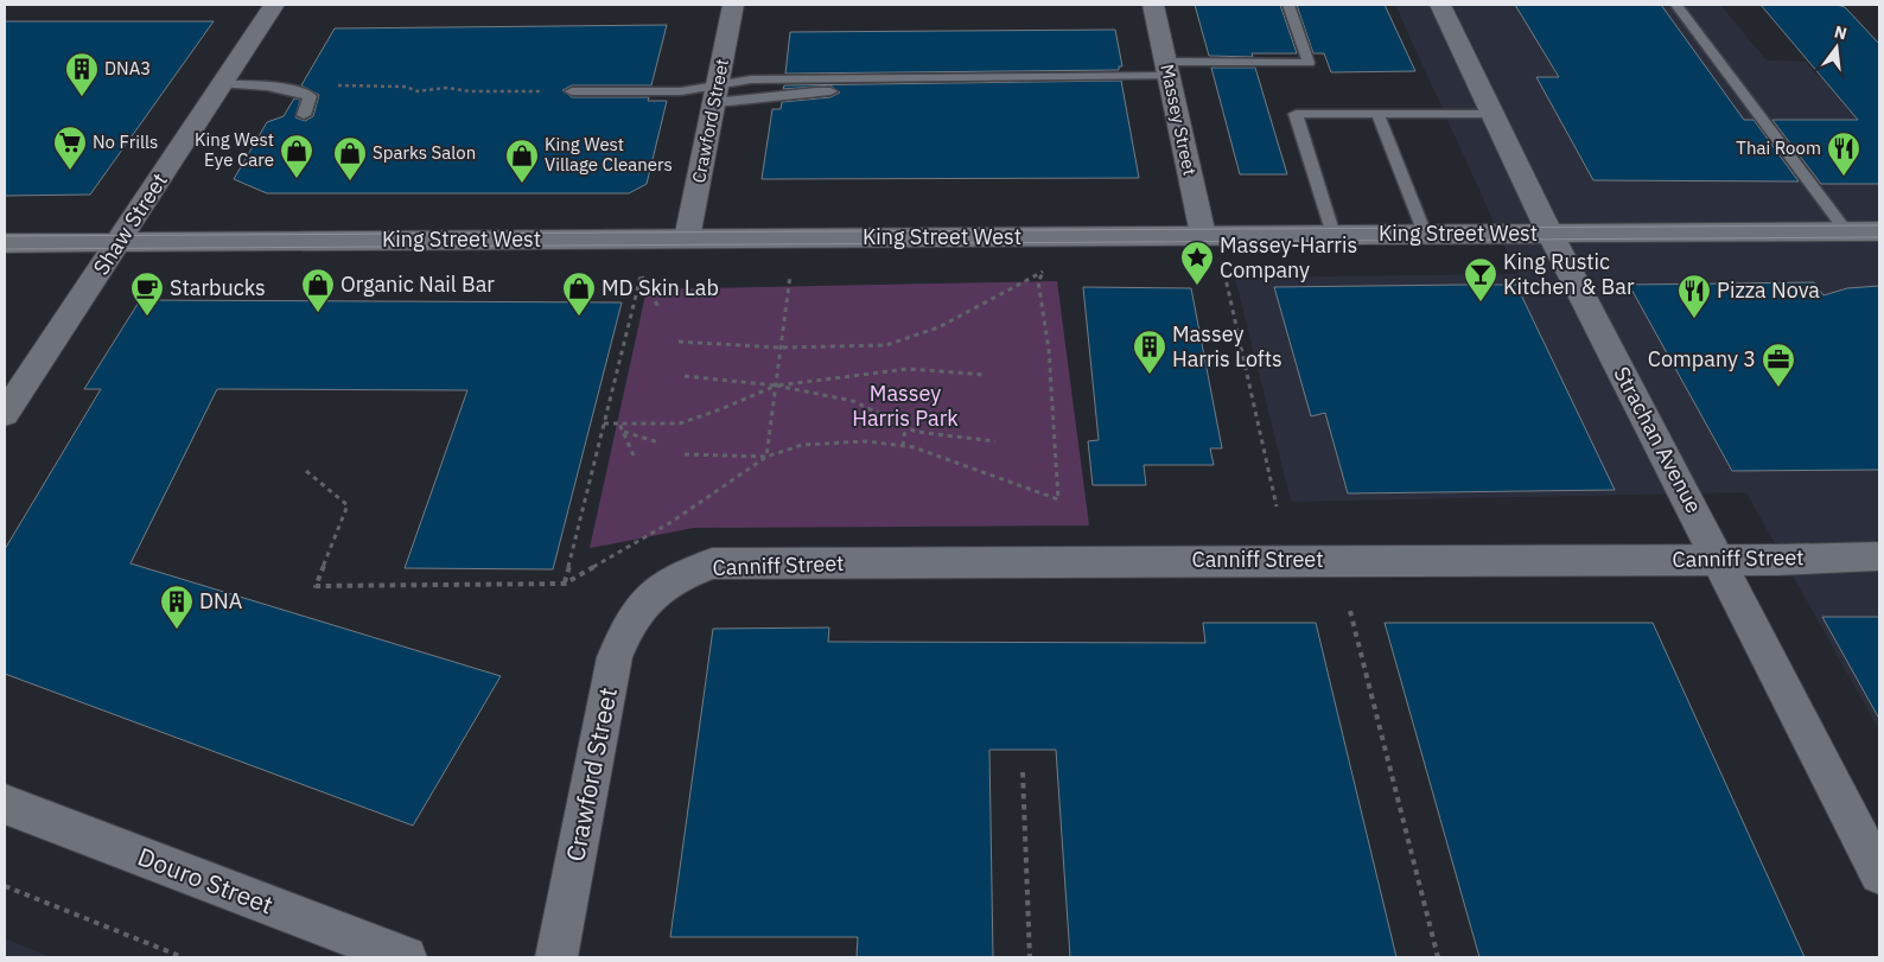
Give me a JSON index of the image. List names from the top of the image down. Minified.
{"streets":{"street":["Massey Street","Crawford Street","Shaw Street","King Street West","Strachan Avenue","Canniff Street","Douro Street"]},"crossings":[["Massey Street","King Street West"],["Crawford Street","King Street West"],["Crawford Street","Canniff Street"],["Shaw Street","King Street West"],["King Street West","Strachan Avenue"],["Strachan Avenue","Canniff Street"]],"parks":["Massey Harris Park"],"places":{"building":["DNA3","Massey Harris Lofts","DNA"],"supermarket":["No Frills"],"restaurant":["Thai Room","Pizza Nova"],"shop":["King West Eye Care","Sparks Salon","King West Village Cleaners","Organic Nail Bar","MD Skin Lab"],"place":["Massey-Harris Company"],"bar":["King Rustic Kitchen & Bar"],"cafe":["Starbucks"],"office":["Company 3"]},"north":"top"}
